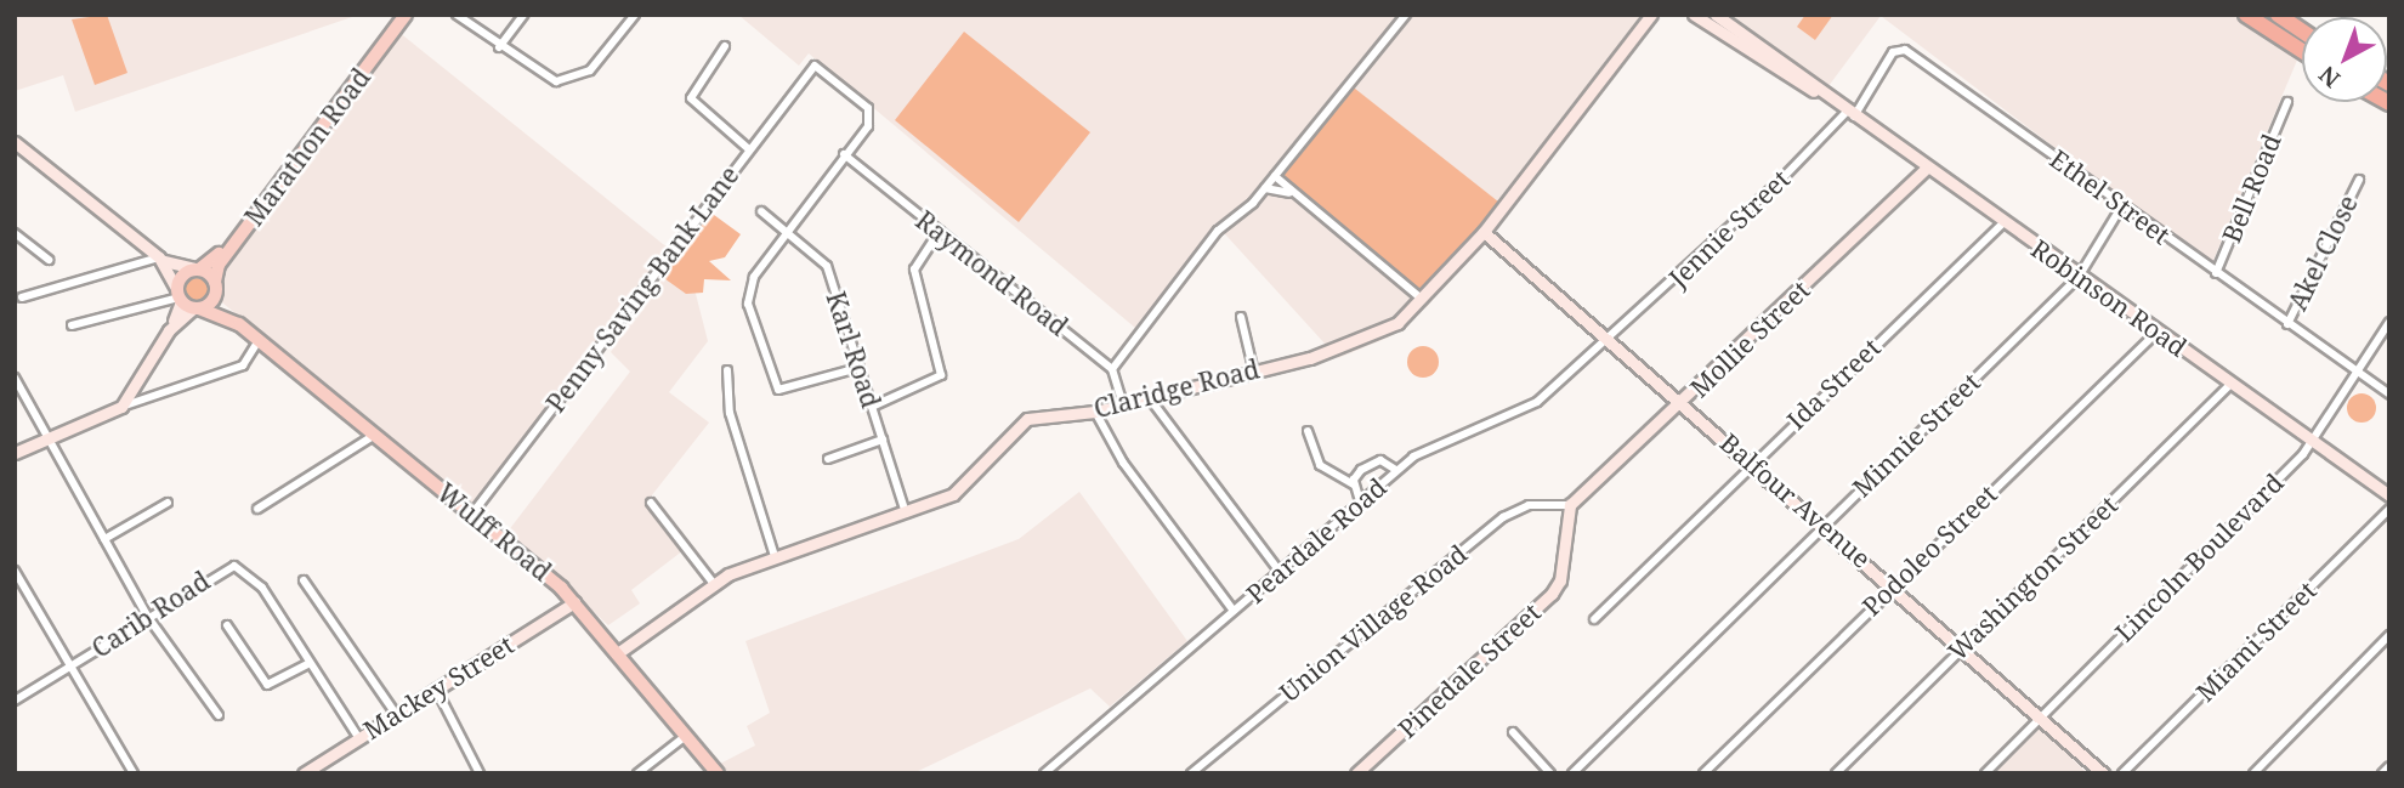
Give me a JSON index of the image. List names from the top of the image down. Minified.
{"streets":{"main road":["Marathon Road","Wulff Road"],"street":["Bell Road","Ethel Street","Jennie Street","Akel Close","Raymond Road","Penny Saving Bank Lane","Robinson Road","Mollie Street","Karl Road","Ida Street","Claridge Road","Minnie Street","Balfour Avenue","Peardale Road","Podoleo Street","Lincoln Boulevard","Washington Street","Carib Road","Union Village Road","Miami Street","Pinedale Street","Mackey Street"]},"crossings":[["Marathon Road","Wulff Road"],["Bell Road","Ethel Street"],["Ethel Street","Jennie Street"],["Ethel Street","Akel Close"],["Ethel Street","Robinson Road"],["Ethel Street","Minnie Street"],["Ethel Street","Lincoln Boulevard"],["Jennie Street","Robinson Road"],["Jennie Street","Balfour Avenue"],["Jennie Street","Peardale Road"],["Raymond Road","Penny Saving Bank Lane"],["Penny Saving Bank Lane","Wulff Road"],["Robinson Road","Mollie Street"],["Robinson Road","Ida Street"],["Robinson Road","Minnie Street"],["Robinson Road","Podoleo Street"],["Robinson Road","Lincoln Boulevard"],["Robinson Road","Washington Street"],["Mollie Street","Balfour Avenue"],["Mollie Street","Union Village Road"],["Mollie Street","Pinedale Street"],["Karl Road","Claridge Road"],["Ida Street","Balfour Avenue"],["Claridge Road","Balfour Avenue"],["Claridge Road","Wulff Road"],["Minnie Street","Balfour Avenue"],["Balfour Avenue","Peardale Road"],["Balfour Avenue","Podoleo Street"],["Balfour Avenue","Lincoln Boulevard"],["Balfour Avenue","Washington Street"],["Wulff Road","Mackey Street"],["Carib Road","Mackey Street"],["Union Village Road","Pinedale Street"]],"north":"bottom left"}
